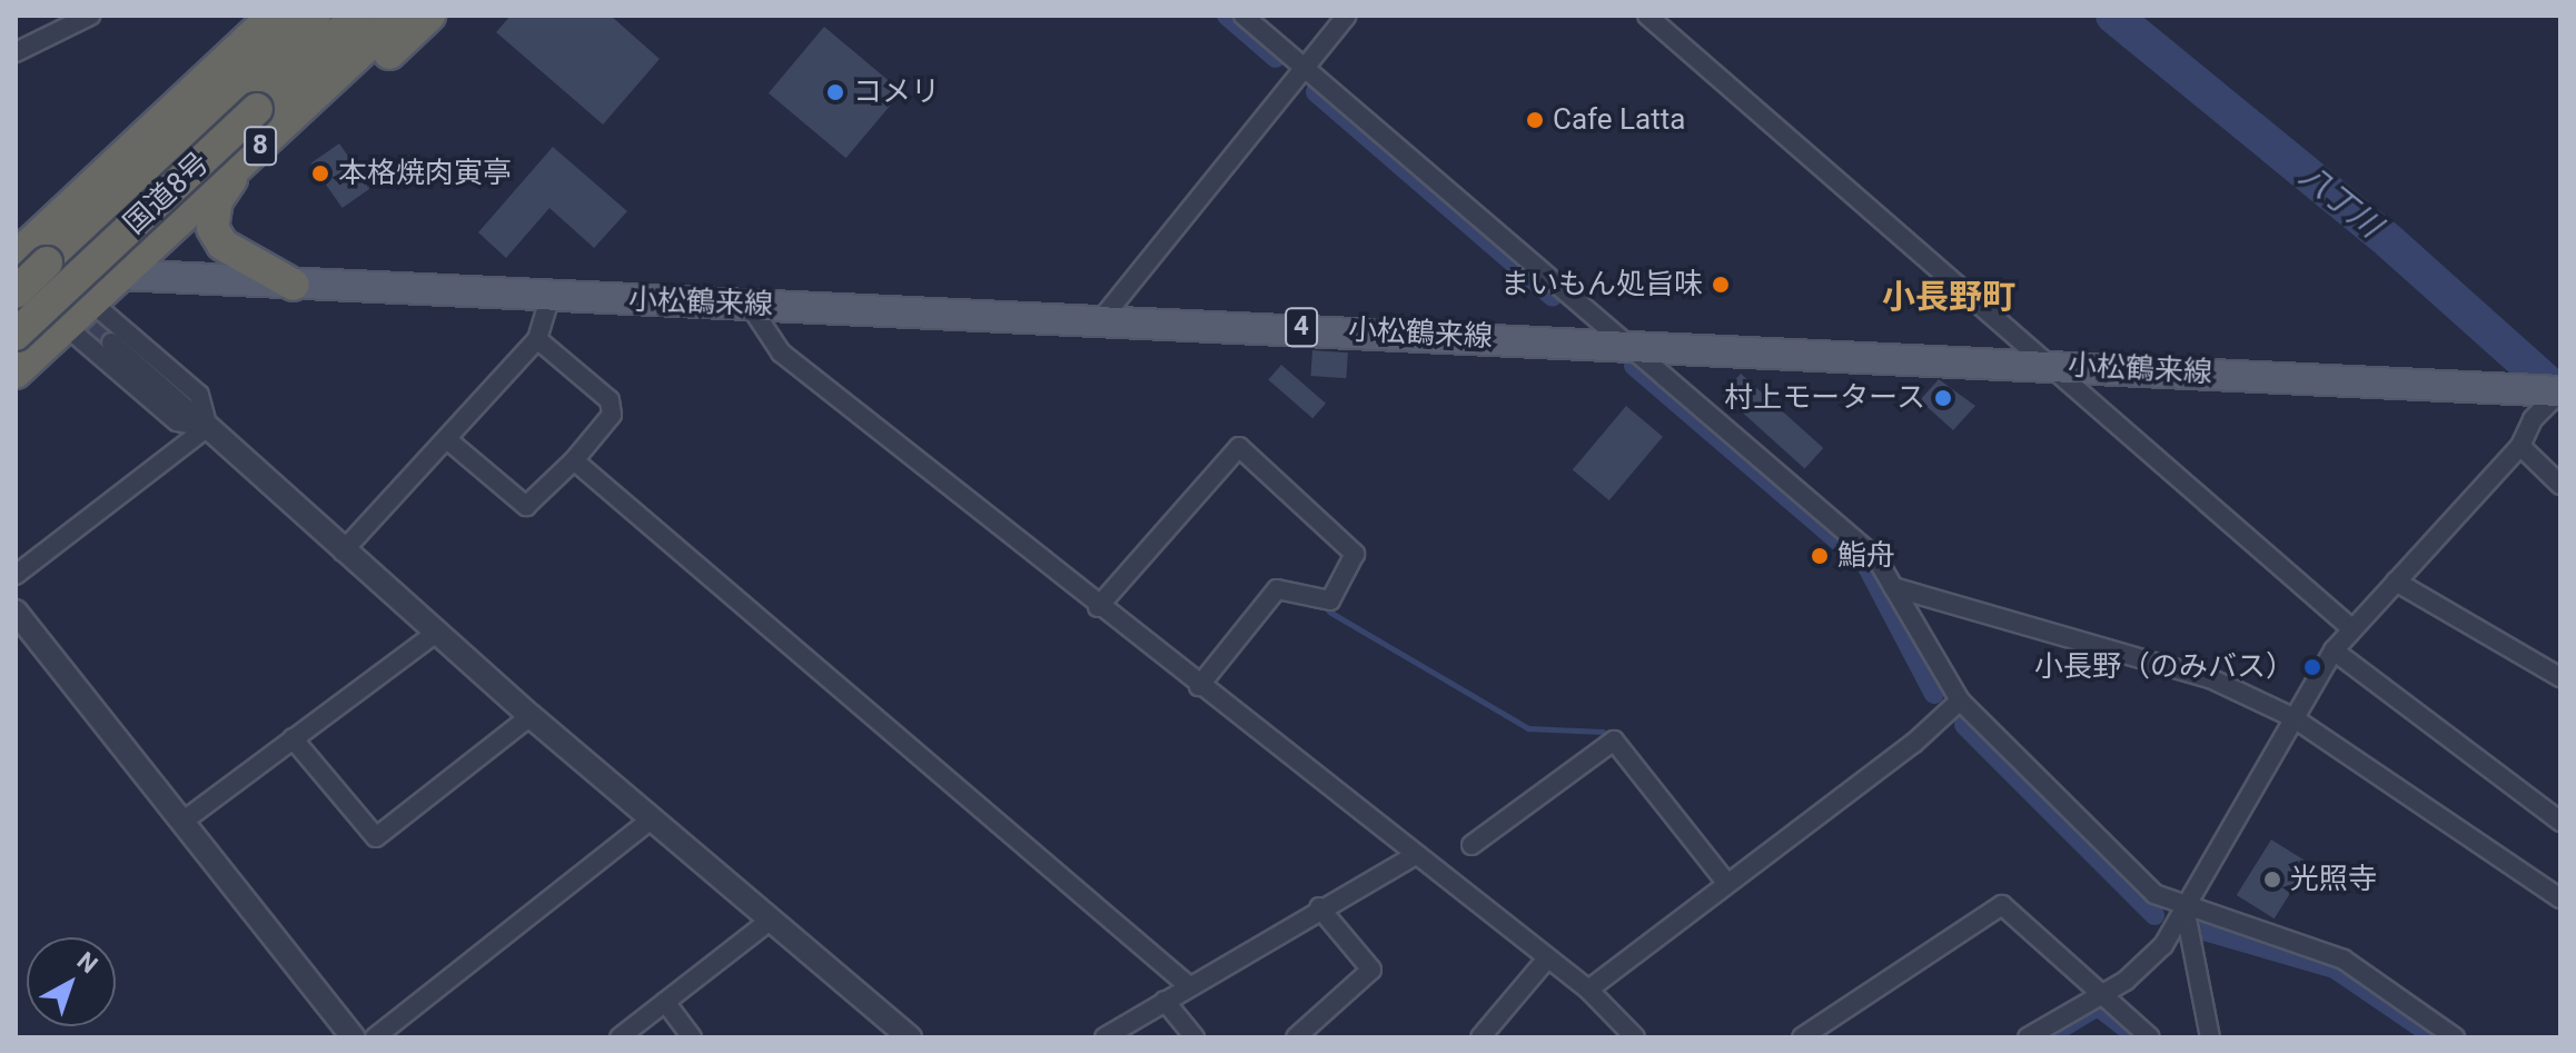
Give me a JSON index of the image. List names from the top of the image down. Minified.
{"streets":{"highway":["8","国道8号"],"main road":["小松鶴来線","4"]},"crossings":[["8","小松鶴来線"]],"districts":["小長野町"],"water":["八丁川"],"places":["コメリ","Cafe Latta","本格焼肉寅亭","まいもん処旨味","村上モータース","鮨舟","小長野（のみバス）","光照寺"],"north":"top right"}
